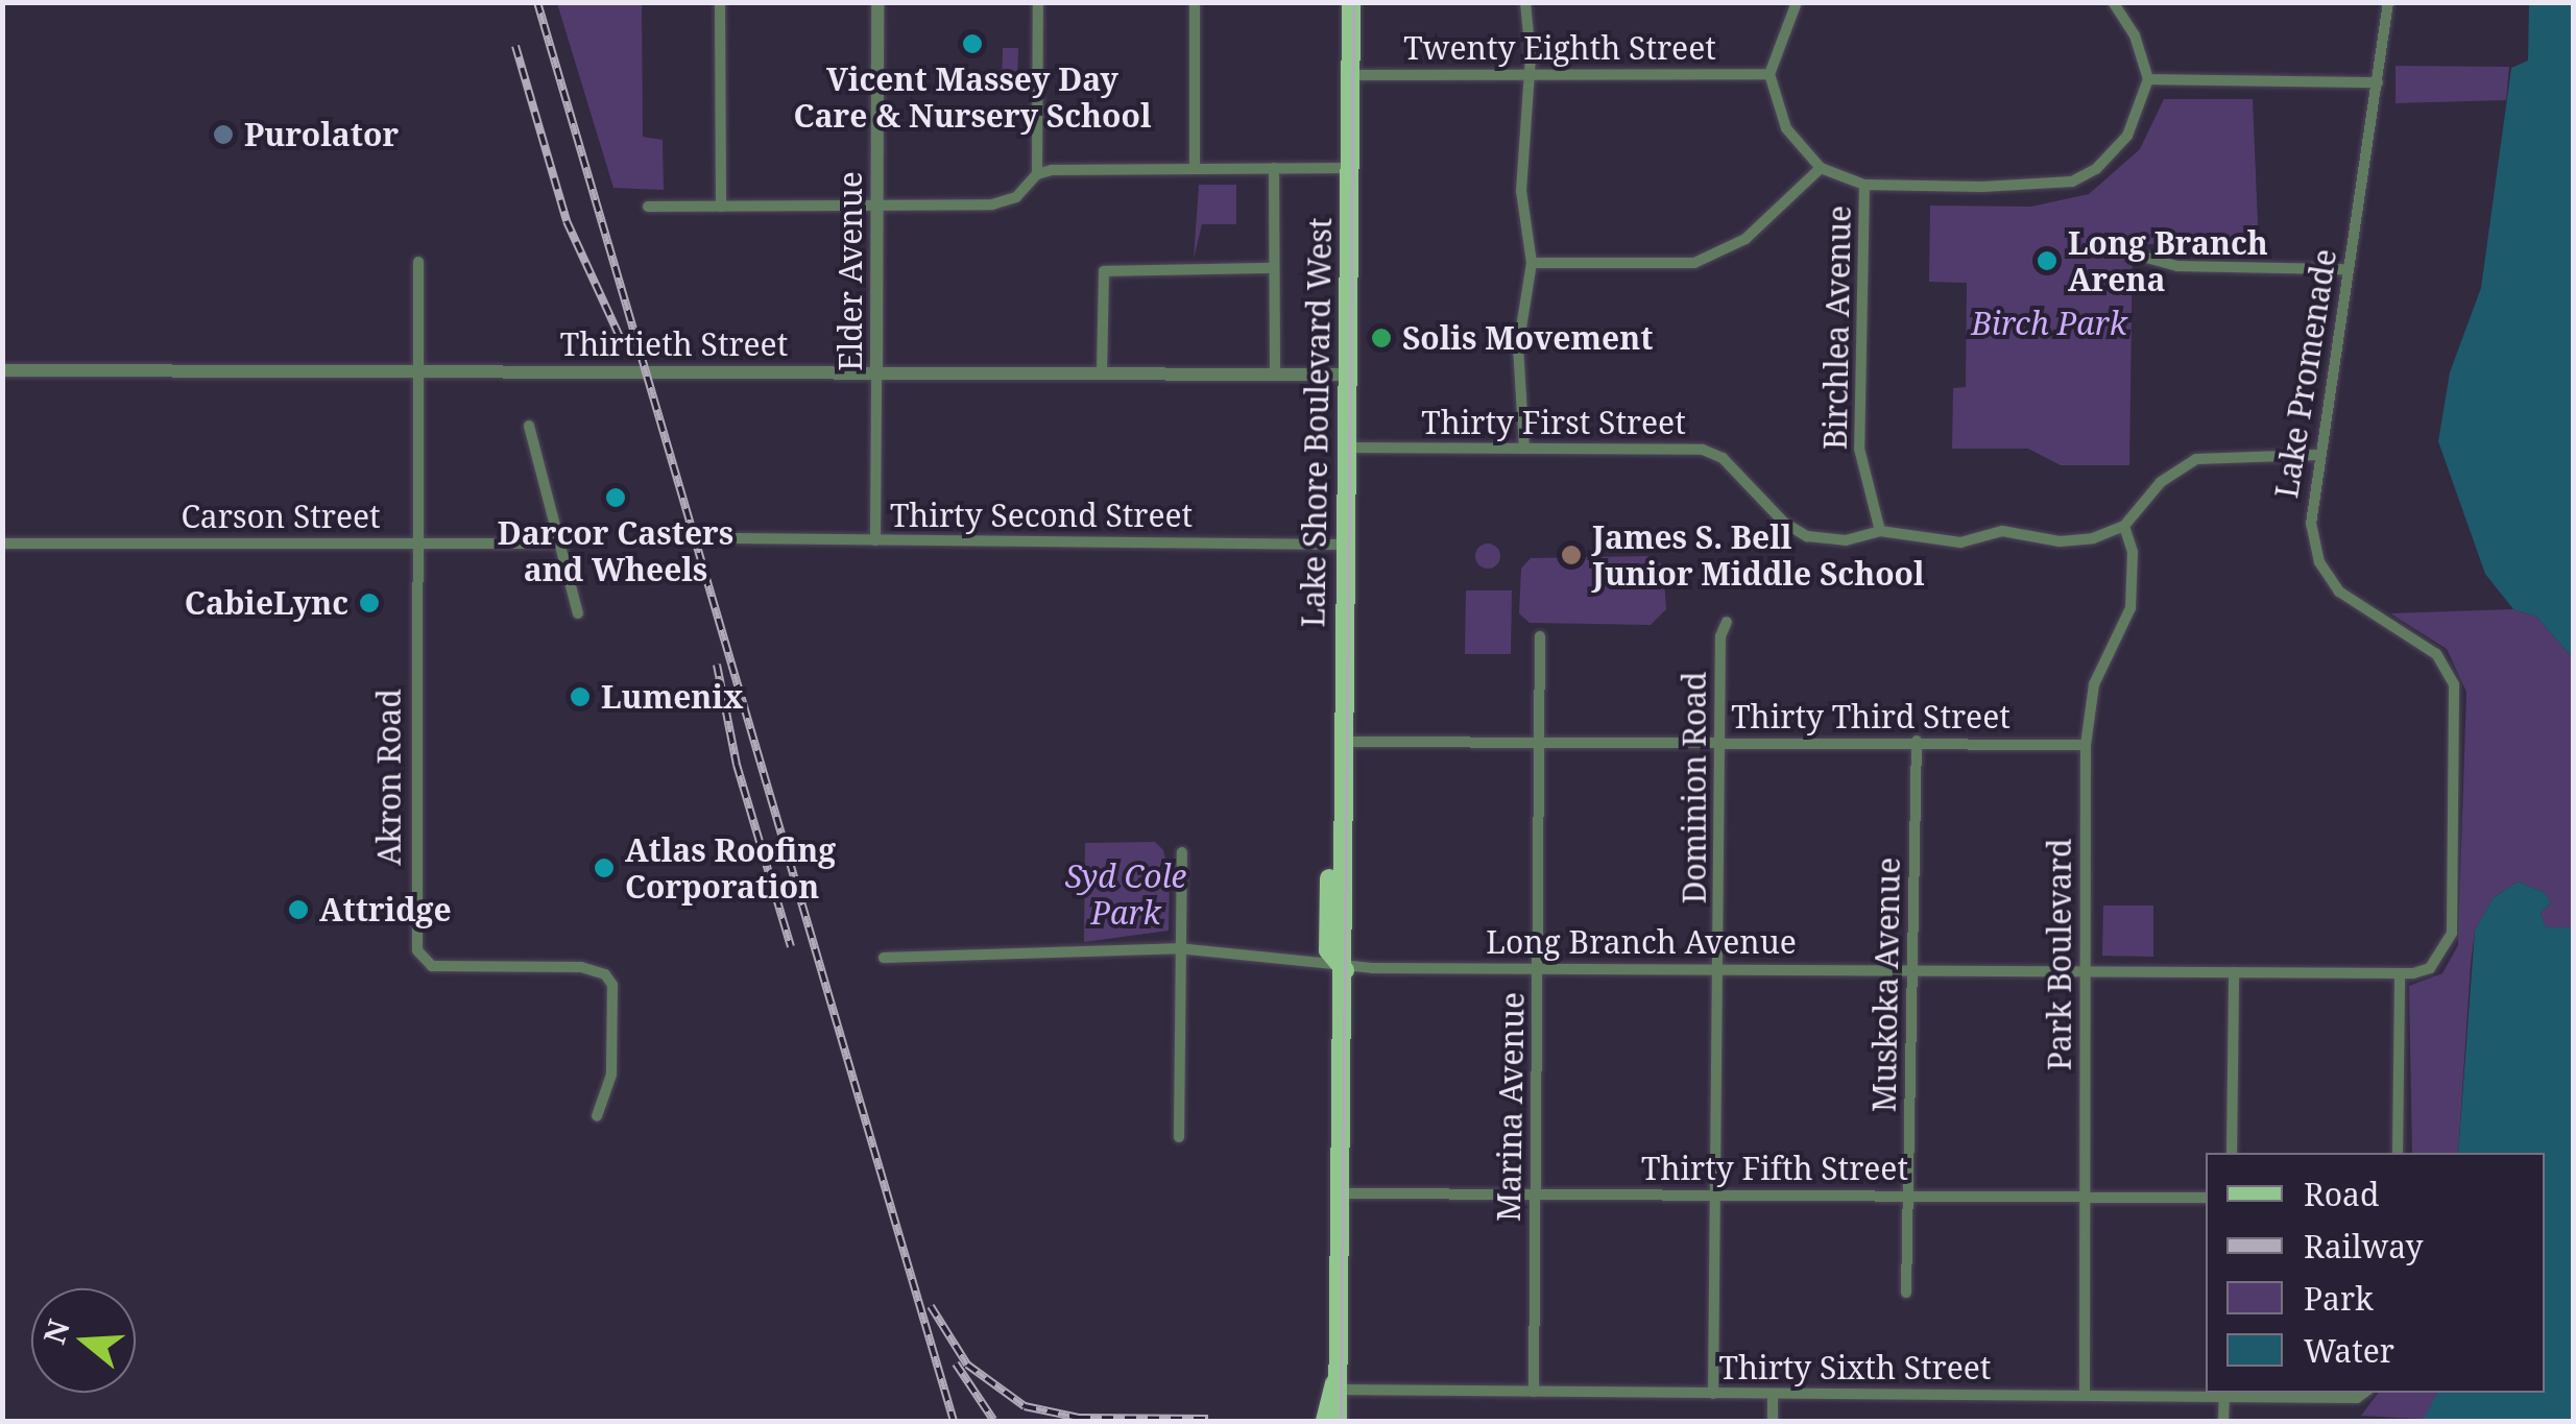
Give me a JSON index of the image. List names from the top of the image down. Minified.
{"streets":{"main road":["Lake Shore Boulevard West"],"street":["Twenty Eighth Street","Elder Avenue","Birchlea Avenue","Thirtieth Street","Lake Promenade","Thirty First Street","Thirty Second Street","Carson Street","Thirty Third Street","Akron Road","Dominion Road","Long Branch Avenue","Park Boulevard","Muskoka Avenue","Marina Avenue","Thirty Fifth Street","Thirty Sixth Street"]},"crossings":[["Twenty Eighth Street","Lake Shore Boulevard West"],["Elder Avenue","Thirtieth Street"],["Elder Avenue","Thirty Second Street"],["Birchlea Avenue","Thirty First Street"],["Thirtieth Street","Lake Shore Boulevard West"],["Thirtieth Street","Akron Road"],["Lake Promenade","Long Branch Avenue"],["Lake Shore Boulevard West","Thirty First Street"],["Lake Shore Boulevard West","Thirty Second Street"],["Lake Shore Boulevard West","Thirty Third Street"],["Lake Shore Boulevard West","Long Branch Avenue"],["Lake Shore Boulevard West","Thirty Fifth Street"],["Lake Shore Boulevard West","Thirty Sixth Street"],["Thirty First Street","Park Boulevard"],["Carson Street","Akron Road"],["Thirty Third Street","Dominion Road"],["Thirty Third Street","Park Boulevard"],["Thirty Third Street","Muskoka Avenue"],["Thirty Third Street","Marina Avenue"],["Dominion Road","Long Branch Avenue"],["Dominion Road","Thirty Fifth Street"],["Dominion Road","Thirty Sixth Street"],["Long Branch Avenue","Park Boulevard"],["Long Branch Avenue","Muskoka Avenue"],["Long Branch Avenue","Marina Avenue"],["Park Boulevard","Thirty Fifth Street"],["Park Boulevard","Thirty Sixth Street"],["Muskoka Avenue","Thirty Fifth Street"],["Marina Avenue","Thirty Fifth Street"],["Marina Avenue","Thirty Sixth Street"]],"parks":["Birch Park","Syd Cole Park"],"places":["Vicent Massey Day Care & Nursery School","Purolator","Long Branch Arena","Solis Movement","Darcor Casters and Wheels","James S. Bell Junior Middle School","CabieLync","Lumenix","Atlas Roofing Corporation","Attridge"],"legend":["Road","Railway","Park","Water"],"north":"left"}
